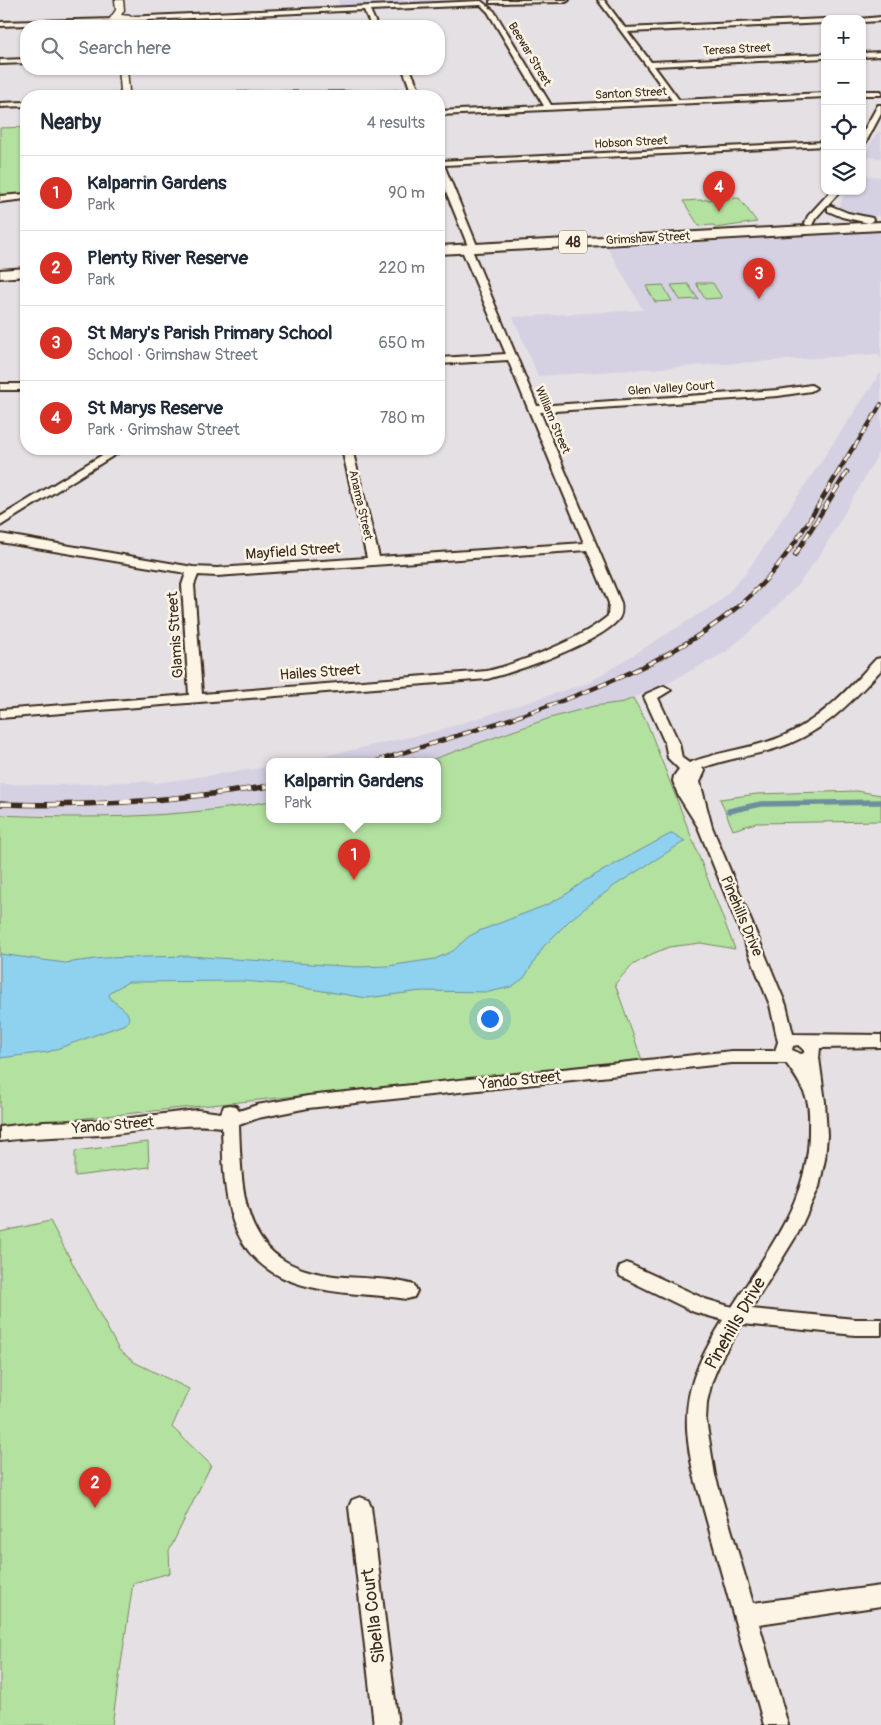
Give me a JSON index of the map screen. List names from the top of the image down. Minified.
{"streets":{"main road":["Grimshaw Street","48"],"street":["Teresa Street","Beewar Street","Santon Street","Hobson Street","Glen Valley Court","William Street","Anama Street","Mayfield Street","Glamis Street","Hailes Street","Pinehills Drive","Yando Street","Sibella Court"]},"crossings":[["Beewar Street","Santon Street"],["Grimshaw Street","William Street"],["Glen Valley Court","William Street"],["William Street","Mayfield Street"],["William Street","Hailes Street"],["Anama Street","Mayfield Street"],["Mayfield Street","Glamis Street"],["Glamis Street","Hailes Street"],["Pinehills Drive","Yando Street"]],"page":{"map_buttons":["+","−"],"search":"Search here","heading":["Nearby","4 results"],"list":[{"mark":"1","name":"Kalparrin Gardens","note":"Park","value":"90 m"},{"mark":"2","name":"Plenty River Reserve","note":"Park","value":"220 m"},{"mark":"3","name":"St Mary's Parish Primary School","note":"School · Grimshaw Street","value":"650 m"},{"mark":"4","name":"St Marys Reserve","note":"Park · Grimshaw Street","value":"780 m"}],"pins":["4","3","1","2"],"popup":["Kalparrin Gardens","Park"]}}
